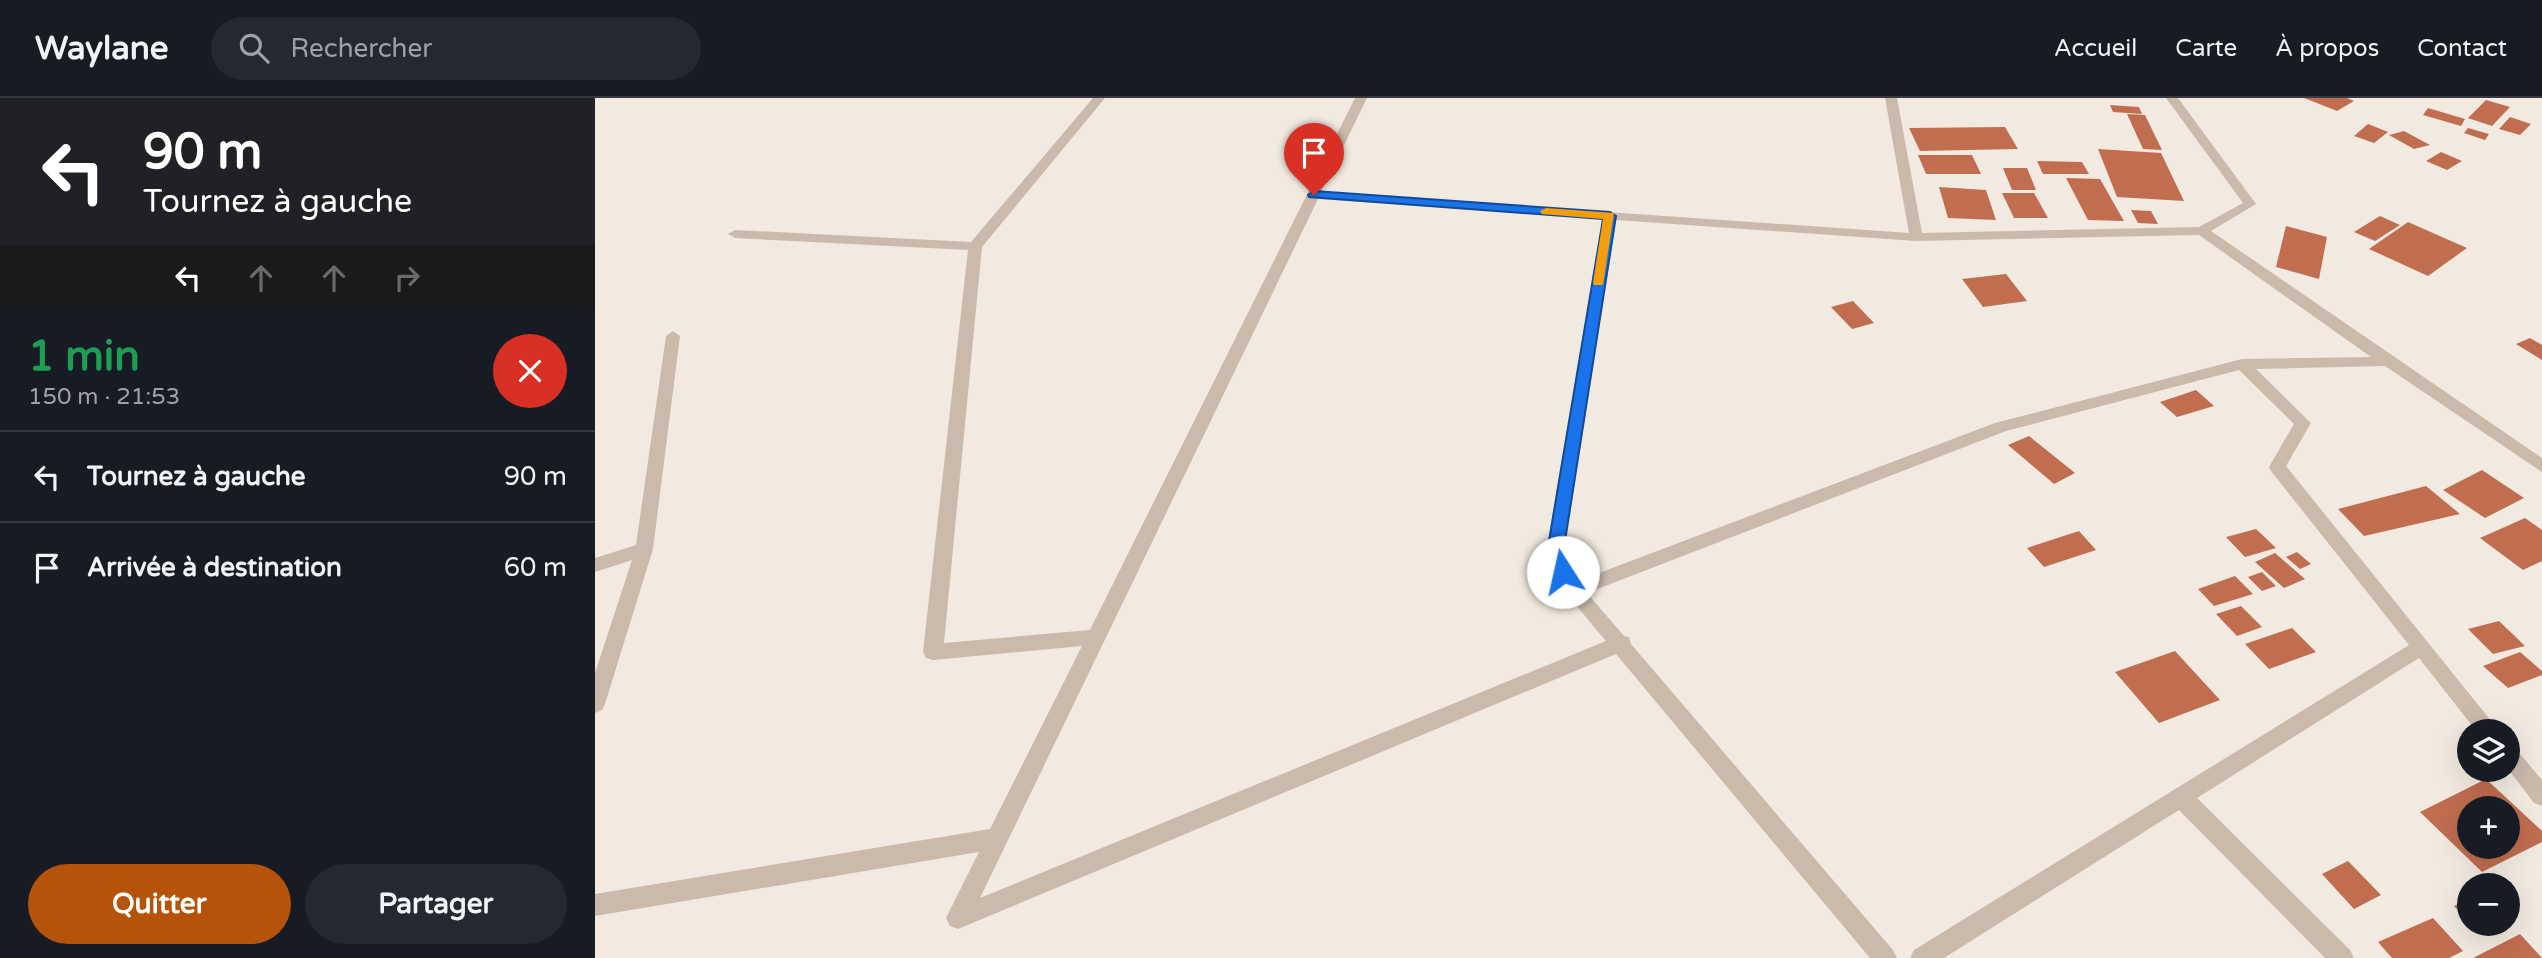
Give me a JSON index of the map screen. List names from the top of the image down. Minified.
{"page":{"header":"Waylane","search":"Rechercher","nav":["Accueil","Carte","À propos","Contact"],"turn":["90 m","Tournez à gauche"],"heading":["1 min","150 m · 21:53"],"list":[{"name":"Tournez à gauche","value":"90 m"},{"name":"Arrivée à destination","value":"60 m"}],"map_buttons":["+","−"],"buttons":["Quitter","Partager"]}}
